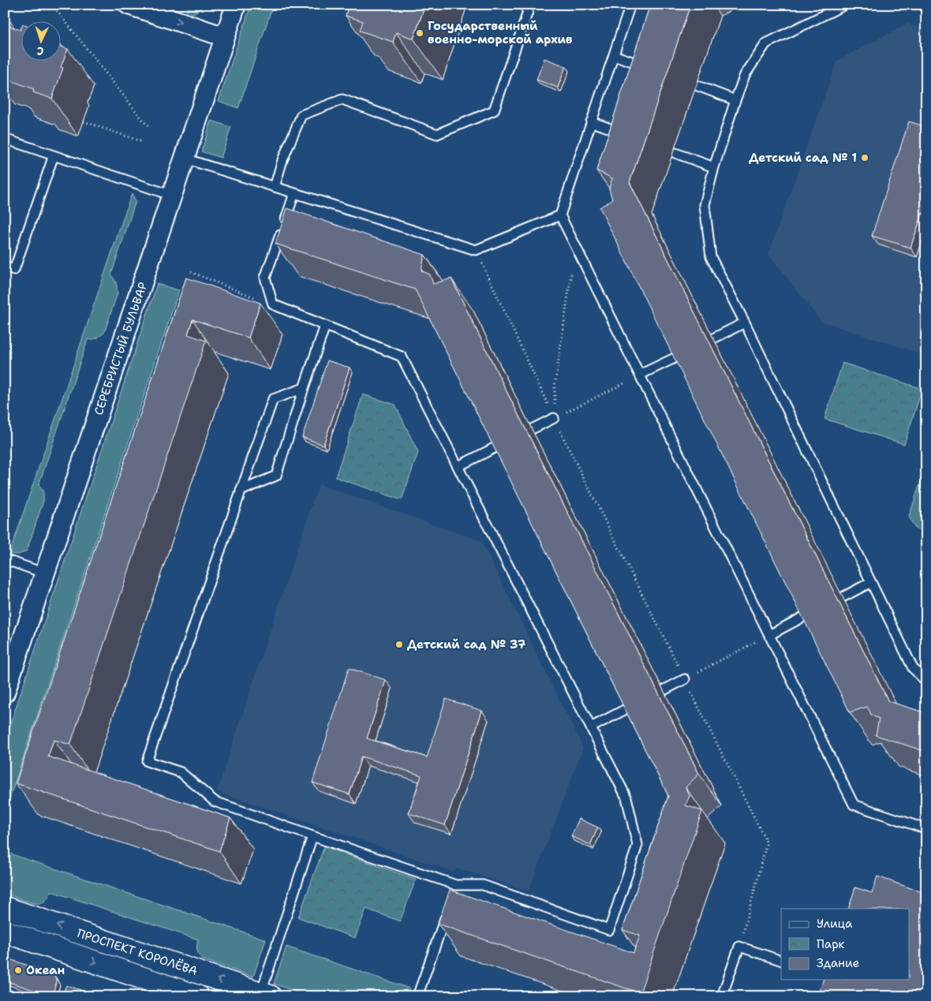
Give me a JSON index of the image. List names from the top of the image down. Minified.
{"streets":{"street":["СЕРЕБРИСТЫЙ БУЛЬВАР","ПРОСПЕКТ КОРОЛЁВА"]},"places":["Государственный военно-морской архив","Детский сад № 1","Детский сад № 37","Океан"],"legend":["Улица","Парк","Здание"],"north":"bottom"}
